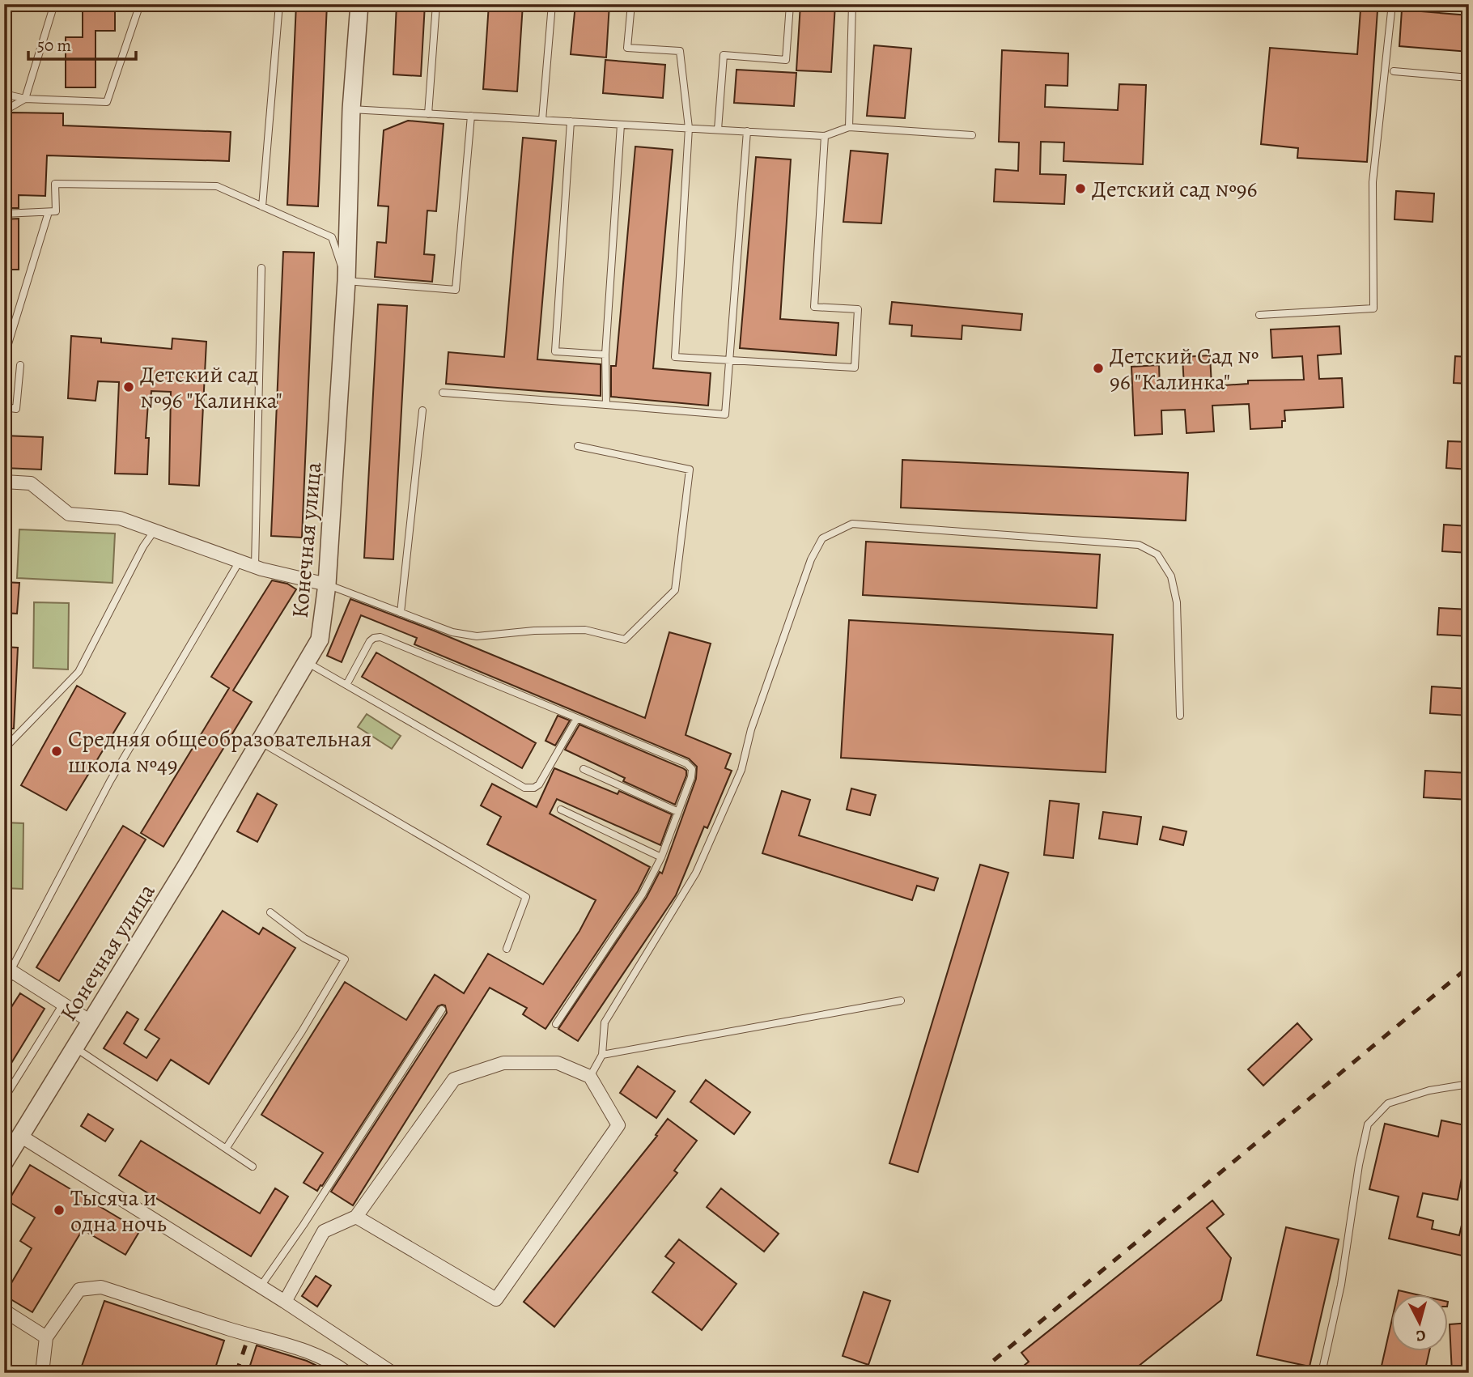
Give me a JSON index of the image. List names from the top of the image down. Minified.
{"streets":{"street":["Конечная улица"]},"places":["Детский сад №96","Детский Сад № 96 \"Калинка\"","Детский сад №96 \"Калинка\"","Средняя общеобразовательная школа №49","Тысяча и одна ночь"],"scale_bar":"50 m","north":"bottom"}
